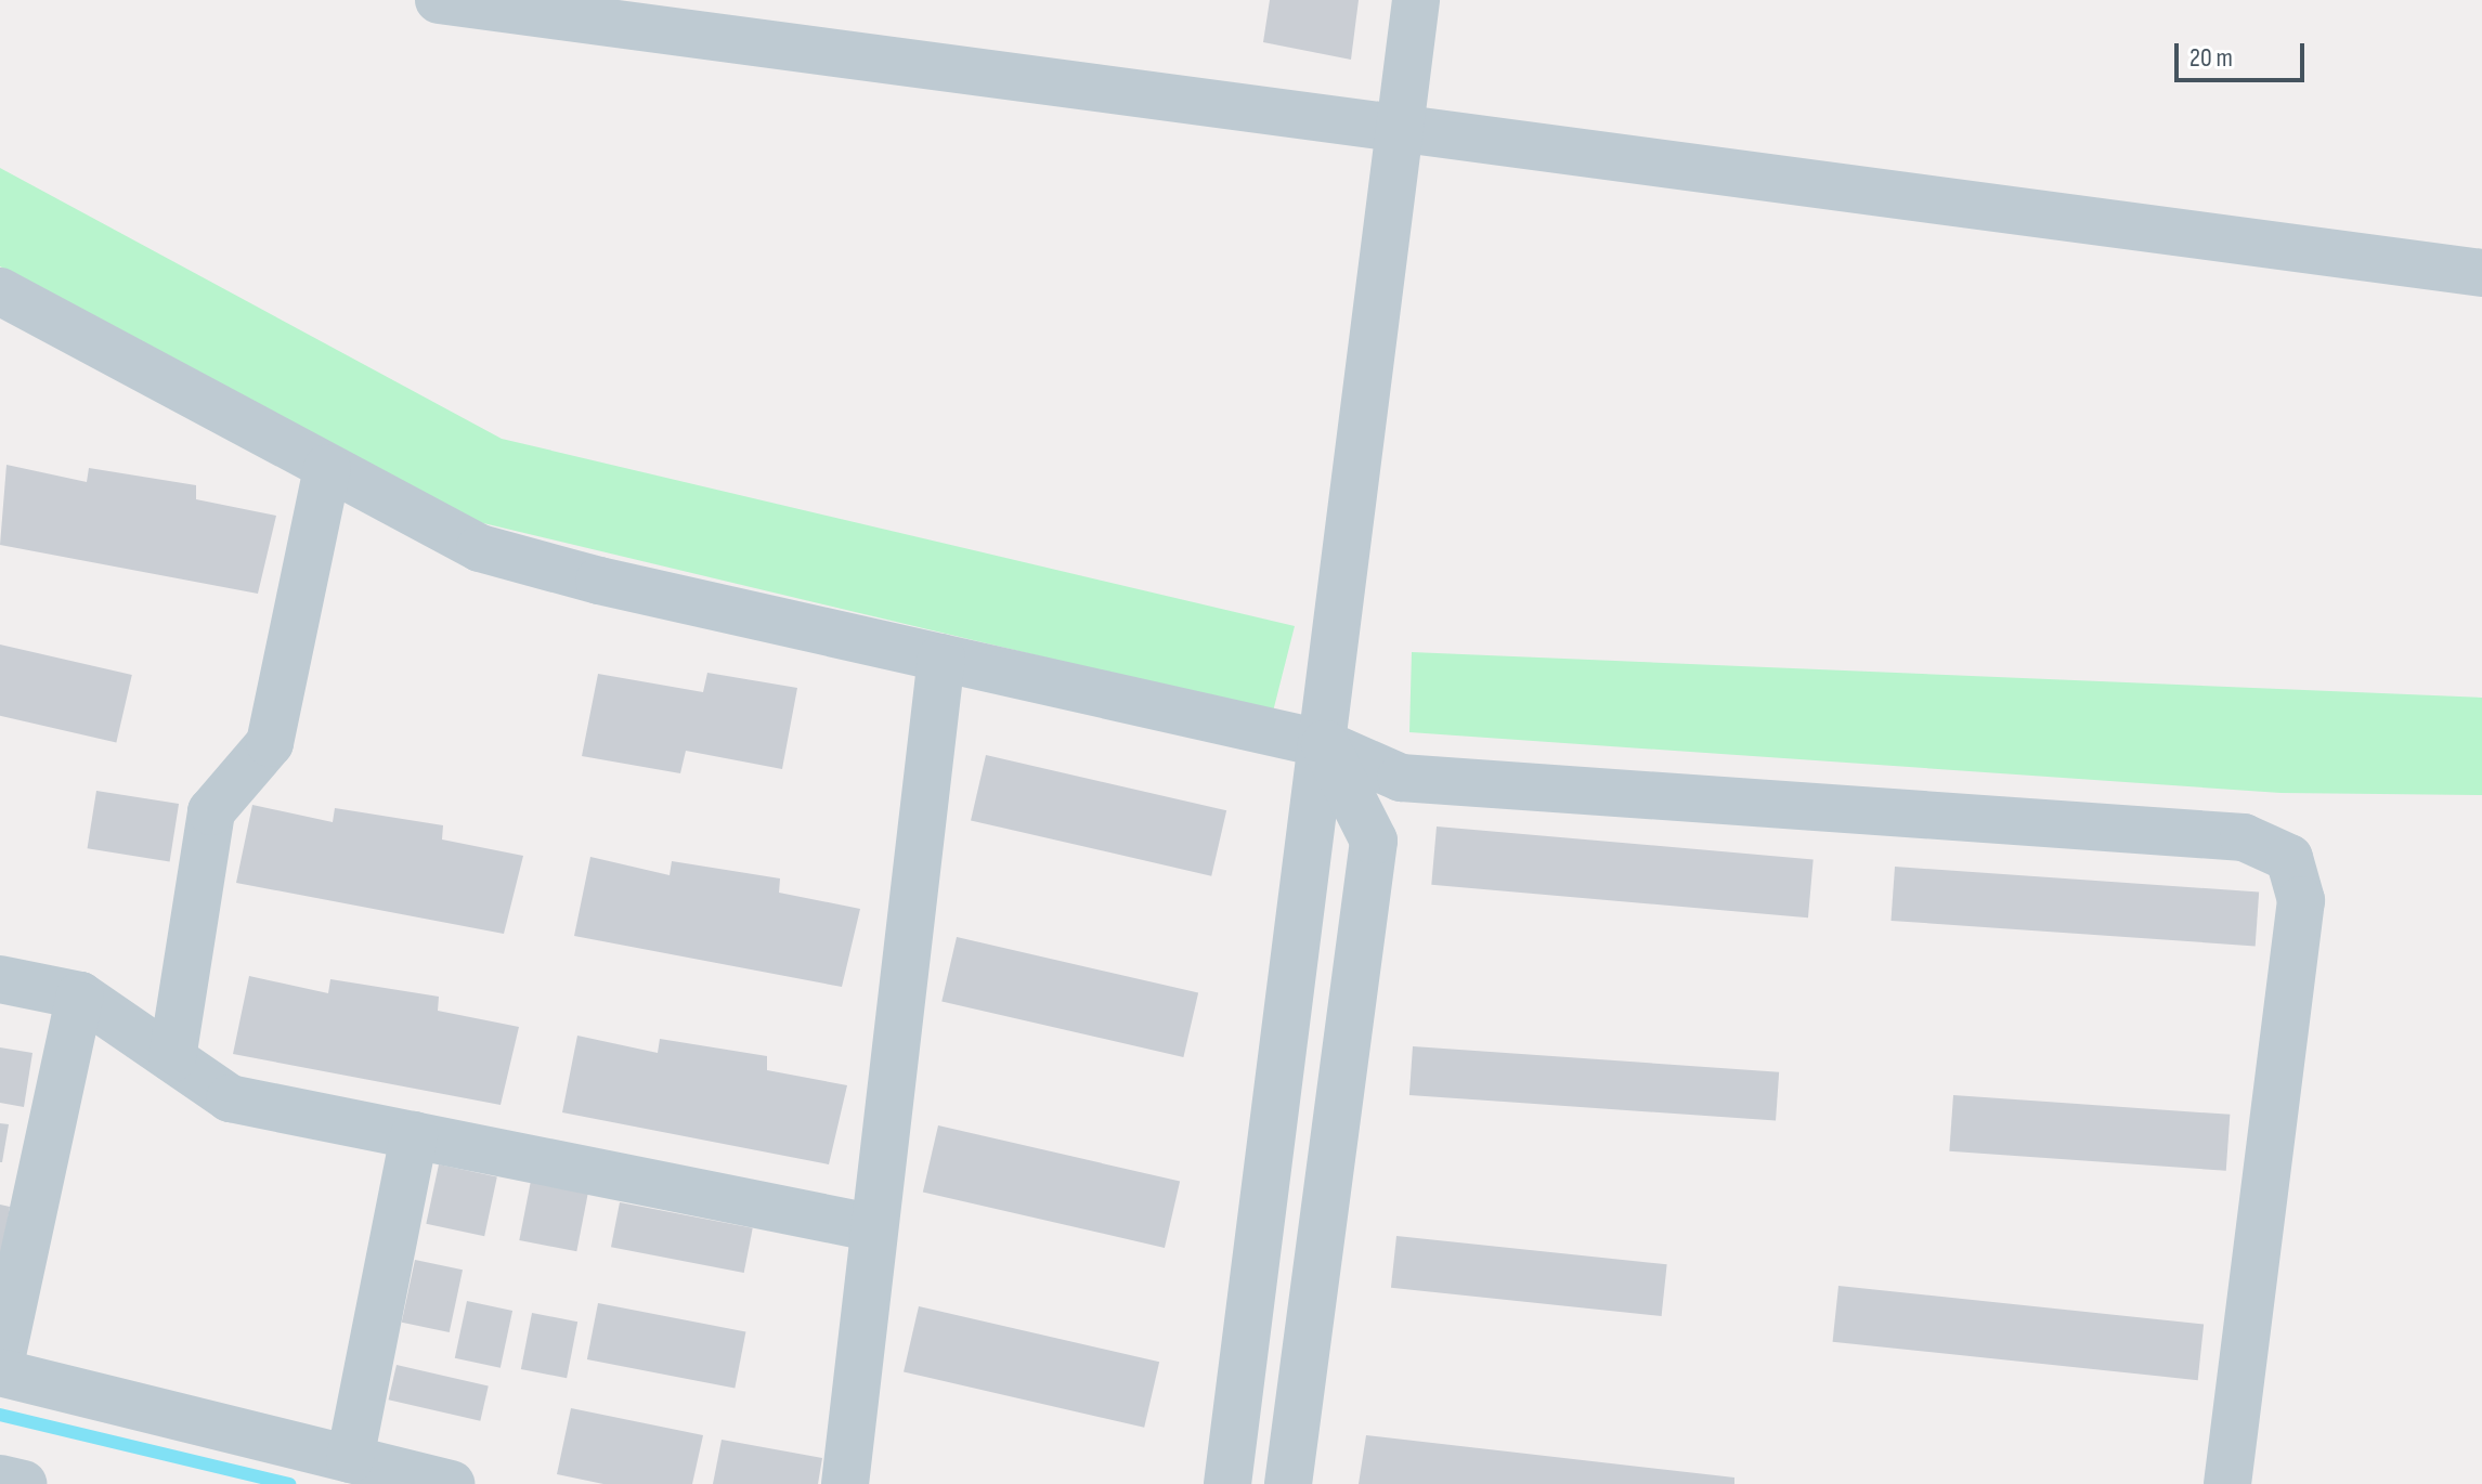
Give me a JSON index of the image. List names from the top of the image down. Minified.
{"scale_bar":"20 m"}
